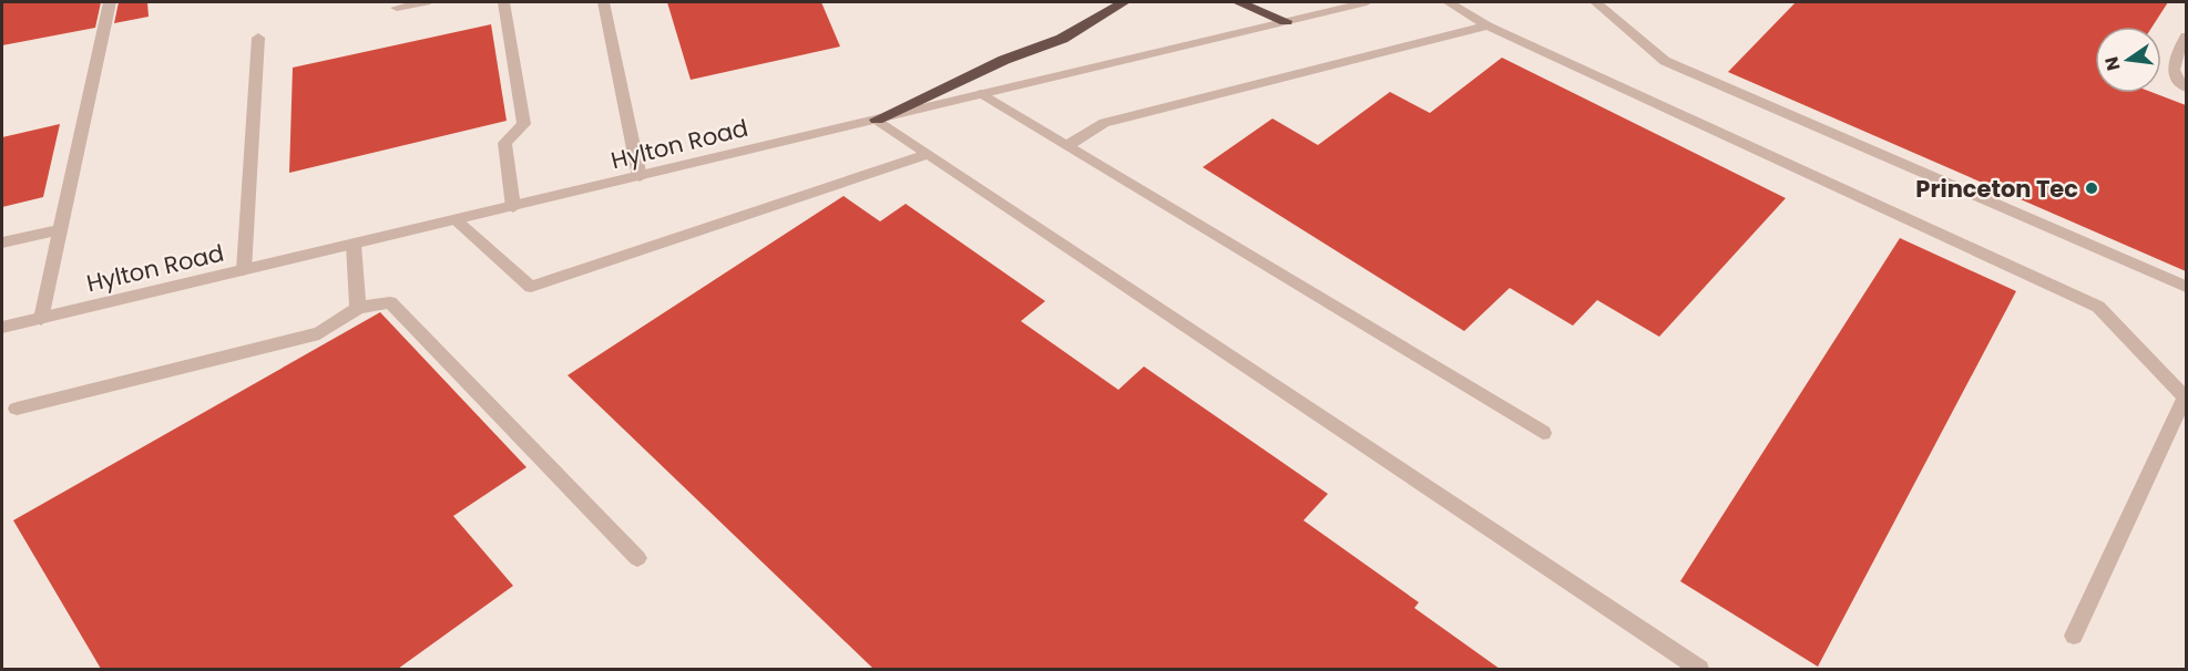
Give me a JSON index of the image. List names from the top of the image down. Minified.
{"streets":{"street":["Hylton Road"]},"places":["Princeton Tec"],"north":"left"}
